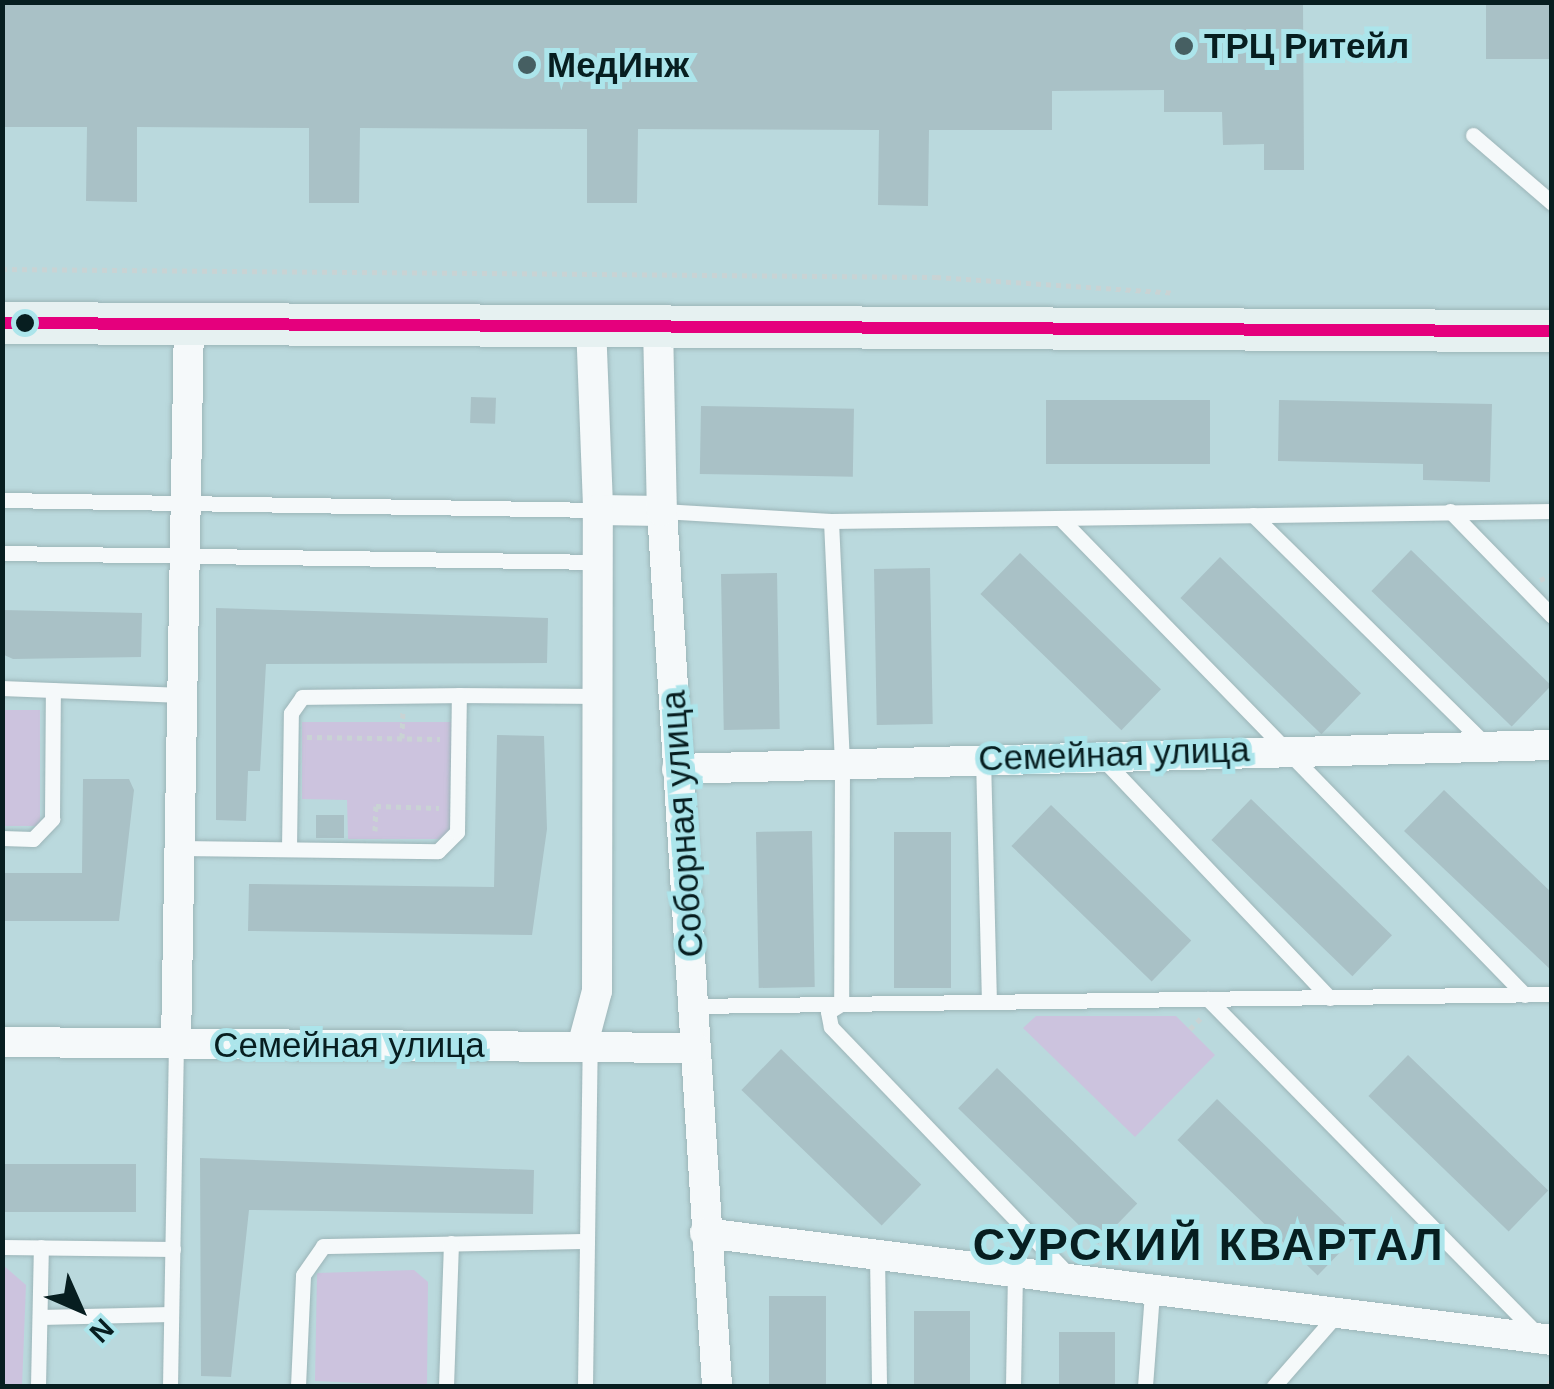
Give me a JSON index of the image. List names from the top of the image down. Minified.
{"streets":{"street":["Семейная улица","Соборная улица"]},"crossings":[["Семейная улица","Соборная улица"]],"districts":["СУРСКИЙ КВАРТАЛ"],"places":["ТРЦ Ритейл","МедИнж"],"north":"bottom right"}
